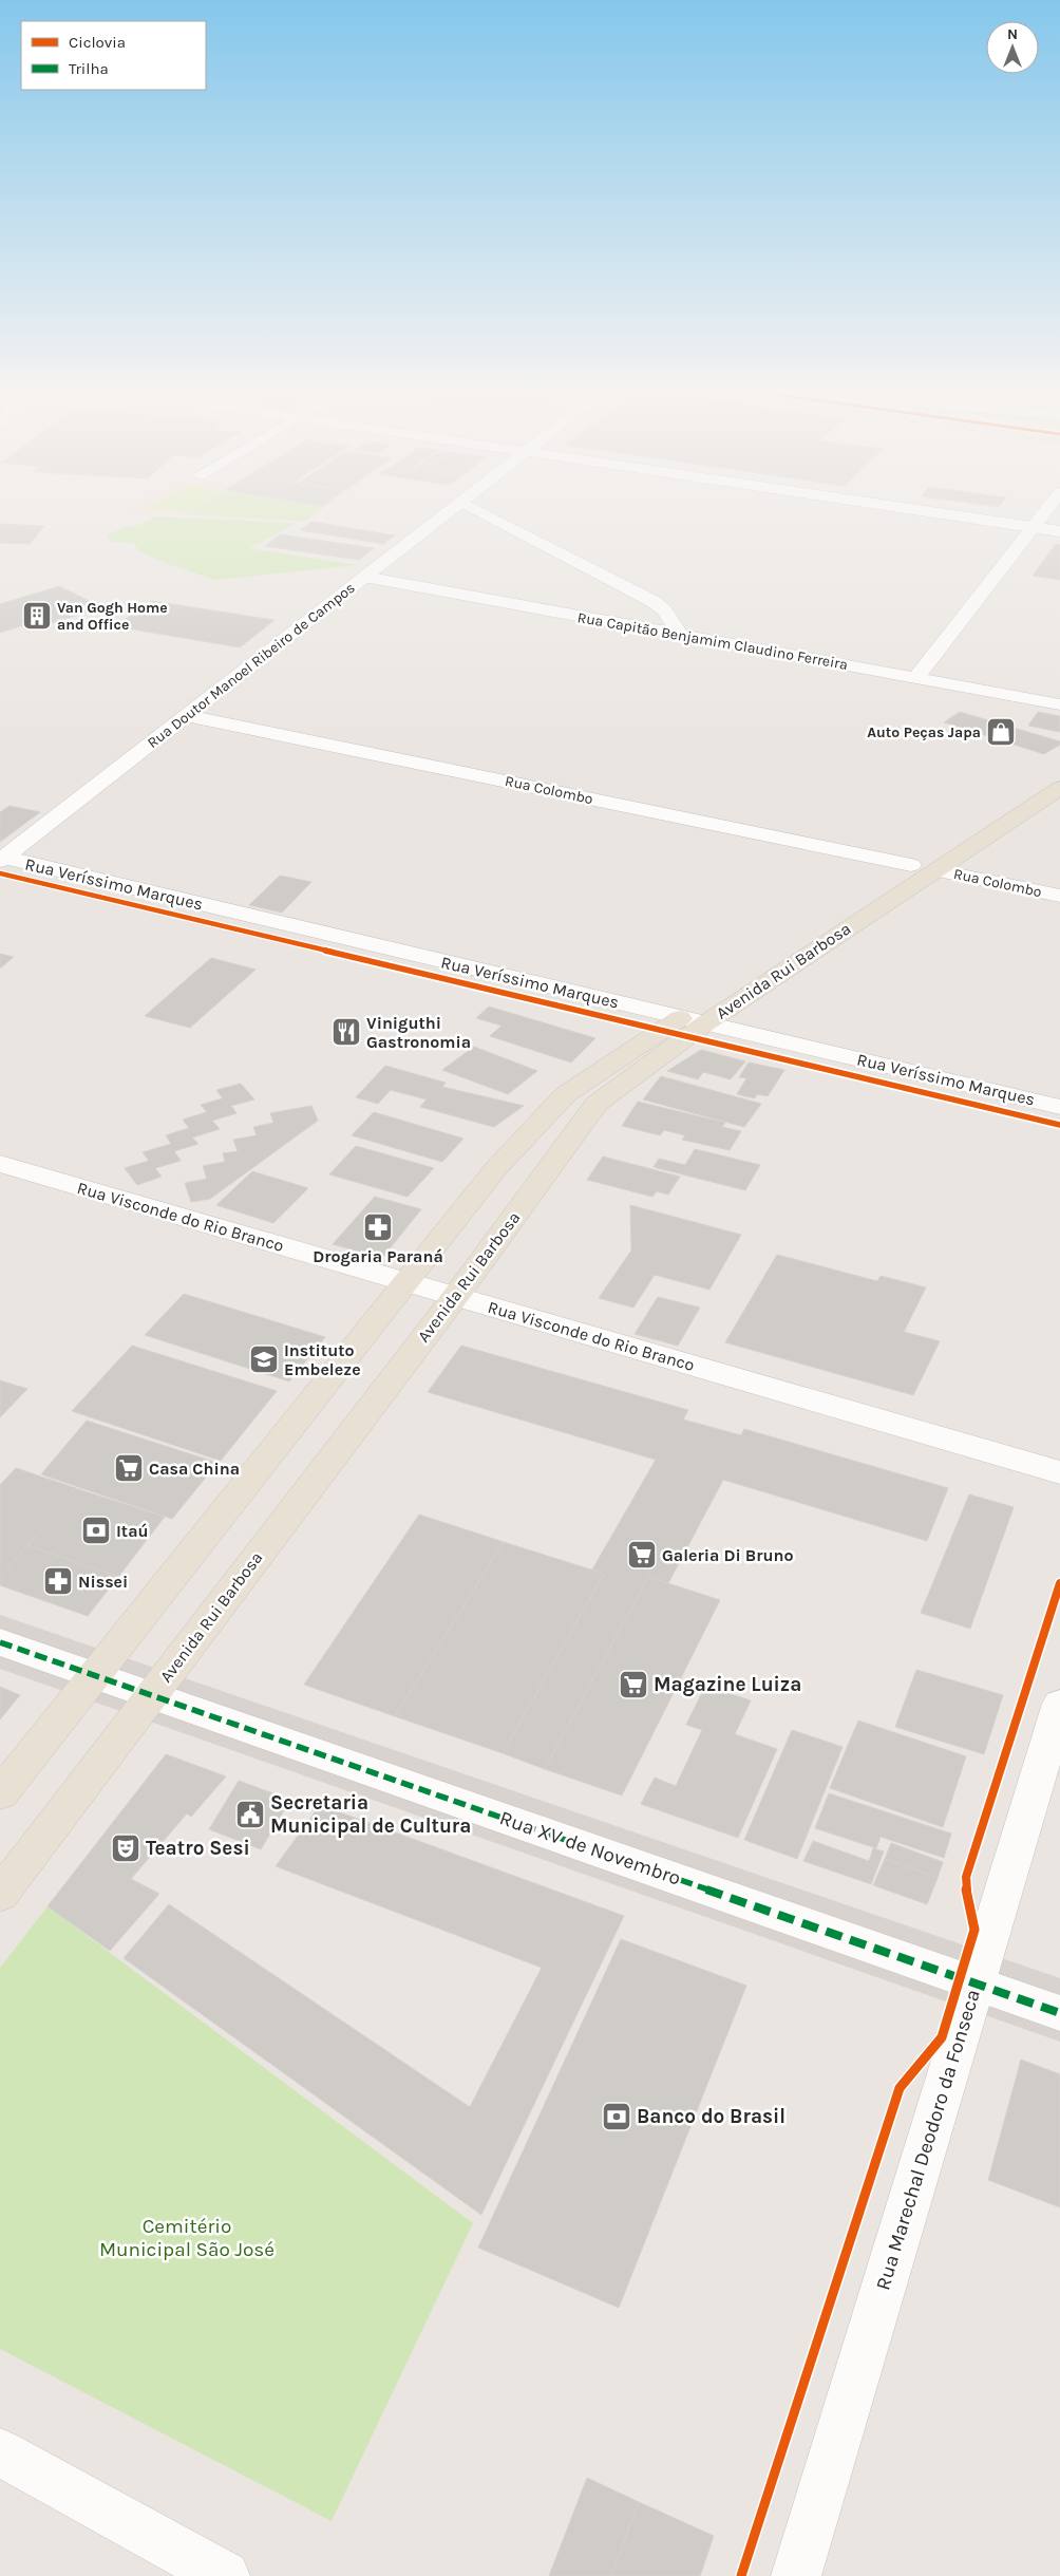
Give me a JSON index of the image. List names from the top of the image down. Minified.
{"streets":{"main road":["Avenida Rui Barbosa"],"street":["Rua Capitão Benjamim Claudino Ferreira","Rua Doutor Manoel Ribeiro de Campos","Rua Colombo","Rua Veríssimo Marques","Rua Visconde do Rio Branco","Rua XV de Novembro","Rua Marechal Deodoro da Fonseca"]},"crossings":[["Rua Capitão Benjamim Claudino Ferreira","Rua Doutor Manoel Ribeiro de Campos"],["Rua Doutor Manoel Ribeiro de Campos","Rua Colombo"],["Rua Doutor Manoel Ribeiro de Campos","Rua Veríssimo Marques"],["Rua Colombo","Avenida Rui Barbosa"],["Rua Veríssimo Marques","Avenida Rui Barbosa"],["Avenida Rui Barbosa","Rua Visconde do Rio Branco"],["Avenida Rui Barbosa","Rua XV de Novembro"],["Rua XV de Novembro","Rua Marechal Deodoro da Fonseca"]],"parks":["Cemitério Municipal São José"],"places":{"building":["Van Gogh Home and Office"],"shop":["Auto Peças Japa"],"restaurant":["Viniguthi Gastronomia"],"pharmacy":["Drogaria Paraná","Nissei"],"school or university":["Instituto Embeleze"],"supermarket":["Casa China","Galeria Di Bruno","Magazine Luiza"],"bank":["Itaú","Banco do Brasil"],"public building":["Secretaria Municipal de Cultura"],"theatre":["Teatro Sesi"]},"legend":["Ciclovia","Trilha"],"north":"top"}
